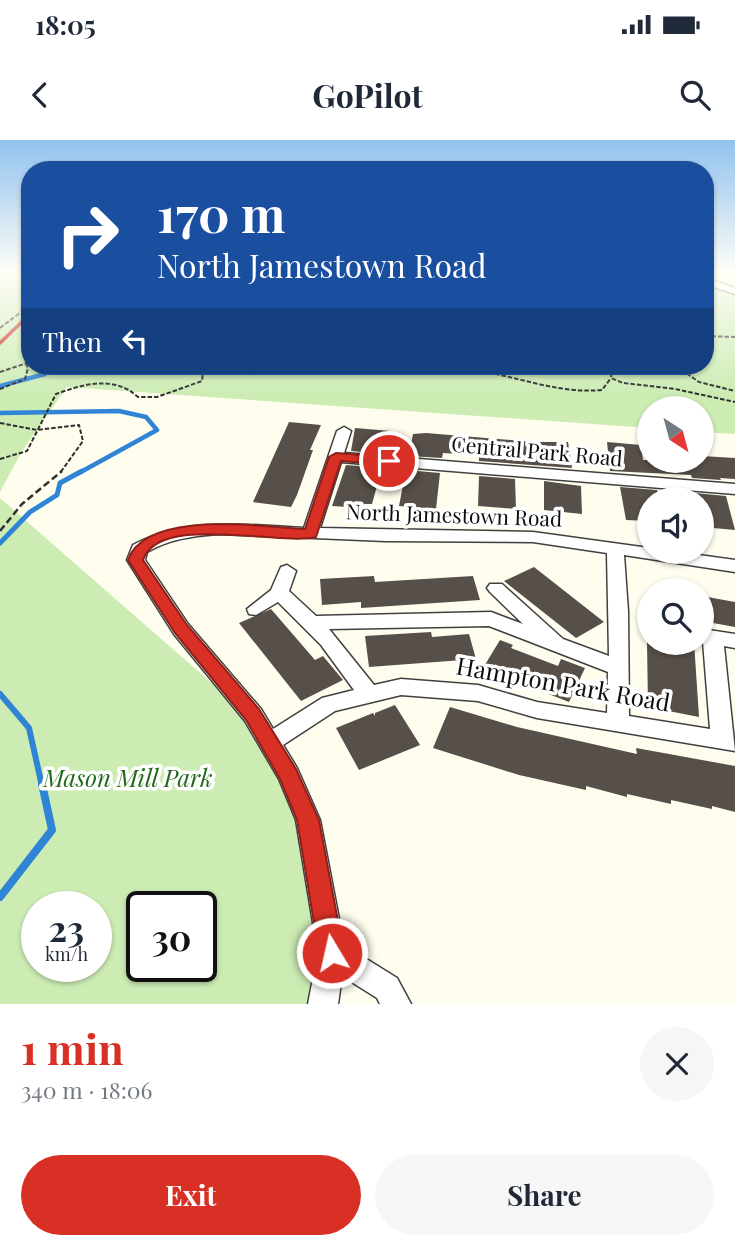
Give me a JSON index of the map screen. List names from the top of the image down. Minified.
{"streets":{"street":["Central Park Road","North Jamestown Road","Hampton Park Road"]},"crossings":[["North Jamestown Road","Hampton Park Road"]],"parks":["Mason Mill Park"],"north":"bottom right","page":{"status":"18:05","header":"GoPilot","turn":["170 m","North Jamestown Road"],"then":"Then","speed":"23 km/h","limit":"30","heading":["1 min","340 m · 18:06"],"buttons":["Exit","Share"]}}
